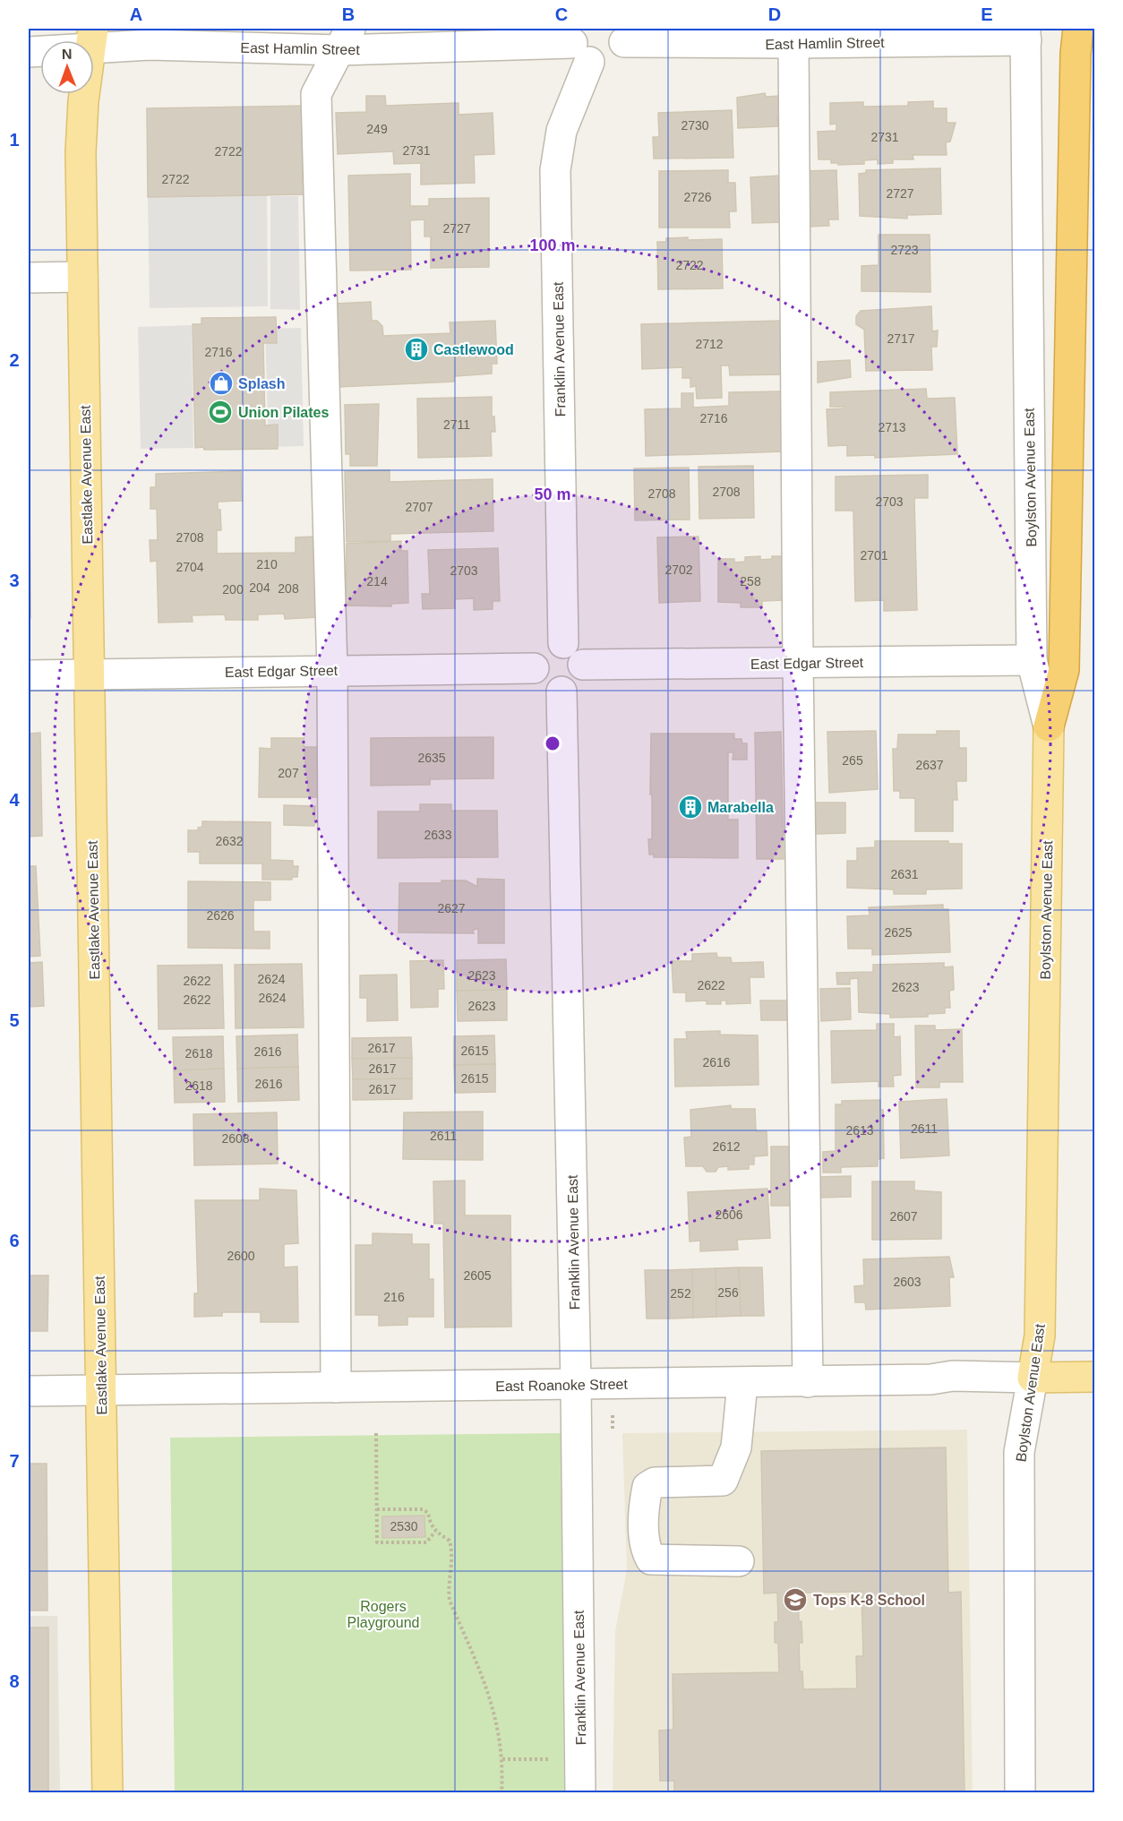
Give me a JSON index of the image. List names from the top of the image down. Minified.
{"streets":{"main road":["Eastlake Avenue East","Boylston Avenue East","East Roanoke Street"],"street":["East Hamlin Street","Franklin Avenue East","East Edgar Street"]},"crossings":[["East Hamlin Street","Franklin Avenue East"],["East Hamlin Street","Eastlake Avenue East"],["East Hamlin Street","Boylston Avenue East"],["Franklin Avenue East","East Edgar Street"],["Franklin Avenue East","East Roanoke Street"],["Eastlake Avenue East","East Edgar Street"],["Eastlake Avenue East","East Roanoke Street"],["Boylston Avenue East","East Edgar Street"],["Boylston Avenue East","East Roanoke Street"]],"parks":["Rogers Playground"],"places":{"building":["Castlewood","Marabella"],"shop":["Splash"],"sports":["Union Pilates"],"school or university":["Tops K-8 School"]},"house_numbers":["2730","249","2731","2731","2722","2722","2727","2726","2727","2723","2722","2717","2712","2716","2716","2711","2713","2708","2708","2703","2707","2708","2701","210","2704","2702","2703","214","258","204","208","200","2635","265","2637","207","2633","2632","2631","2627","2626","2625","2623","2624","2622","2622","2623","2624","2622","2623","2617","2615","2616","2618","2616","2617","2615","2616","2618","2617","2611","2613","2611","2608","2612","2606","2607","2600","2605","2603","256","252","216","2530"],"north":"top","grid":{"columns":["A","B","C","D","E"],"rows":["1","2","3","4","5","6","7","8"]},"rings":["100 m","50 m"]}
